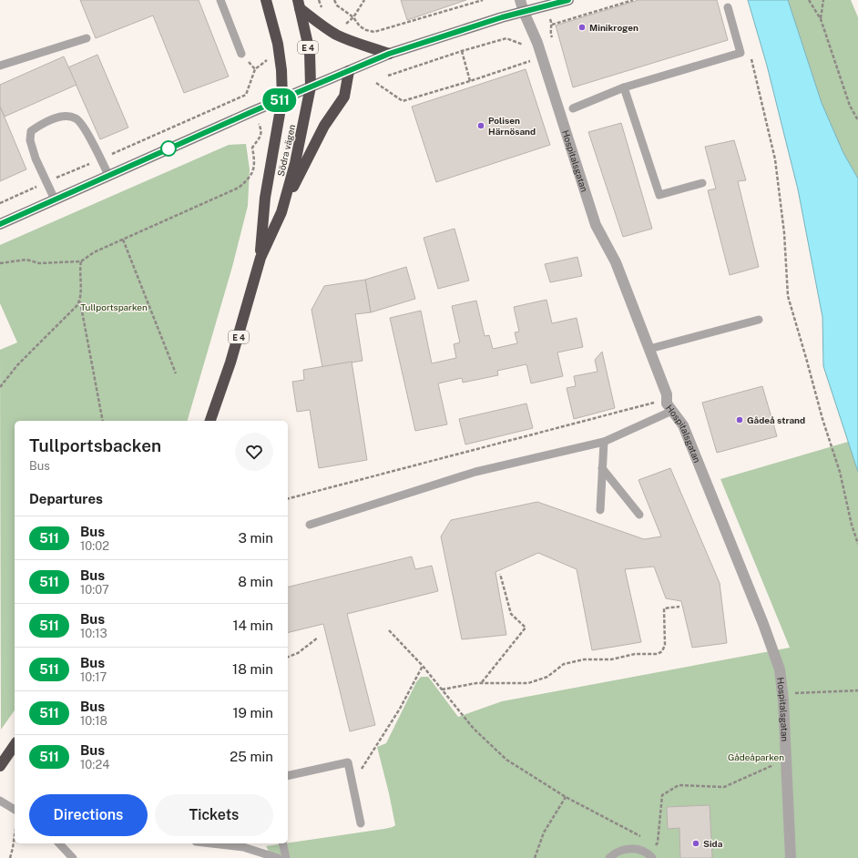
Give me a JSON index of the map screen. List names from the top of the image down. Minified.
{"streets":{"highway":["E 4","Södra vägen"],"street":["Hospitalsgatan"]},"parks":["Tullportsparken","Gådeåparken"],"places":["Minikrogen","Polisen Härnösand","Gådeå strand","Sida"],"lines":["bus line 511"],"page":{"on_map":"511","heading":[["Tullportsbacken","Bus"],"Departures"],"list":[{"mark":"511","name":"Bus","note":"10:02","value":"3 min"},{"mark":"511","name":"Bus","note":"10:07","value":"8 min"},{"mark":"511","name":"Bus","note":"10:13","value":"14 min"},{"mark":"511","name":"Bus","note":"10:17","value":"18 min"},{"mark":"511","name":"Bus","note":"10:18","value":"19 min"},{"mark":"511","name":"Bus","note":"10:24","value":"25 min"}],"buttons":["Directions","Tickets"]}}
